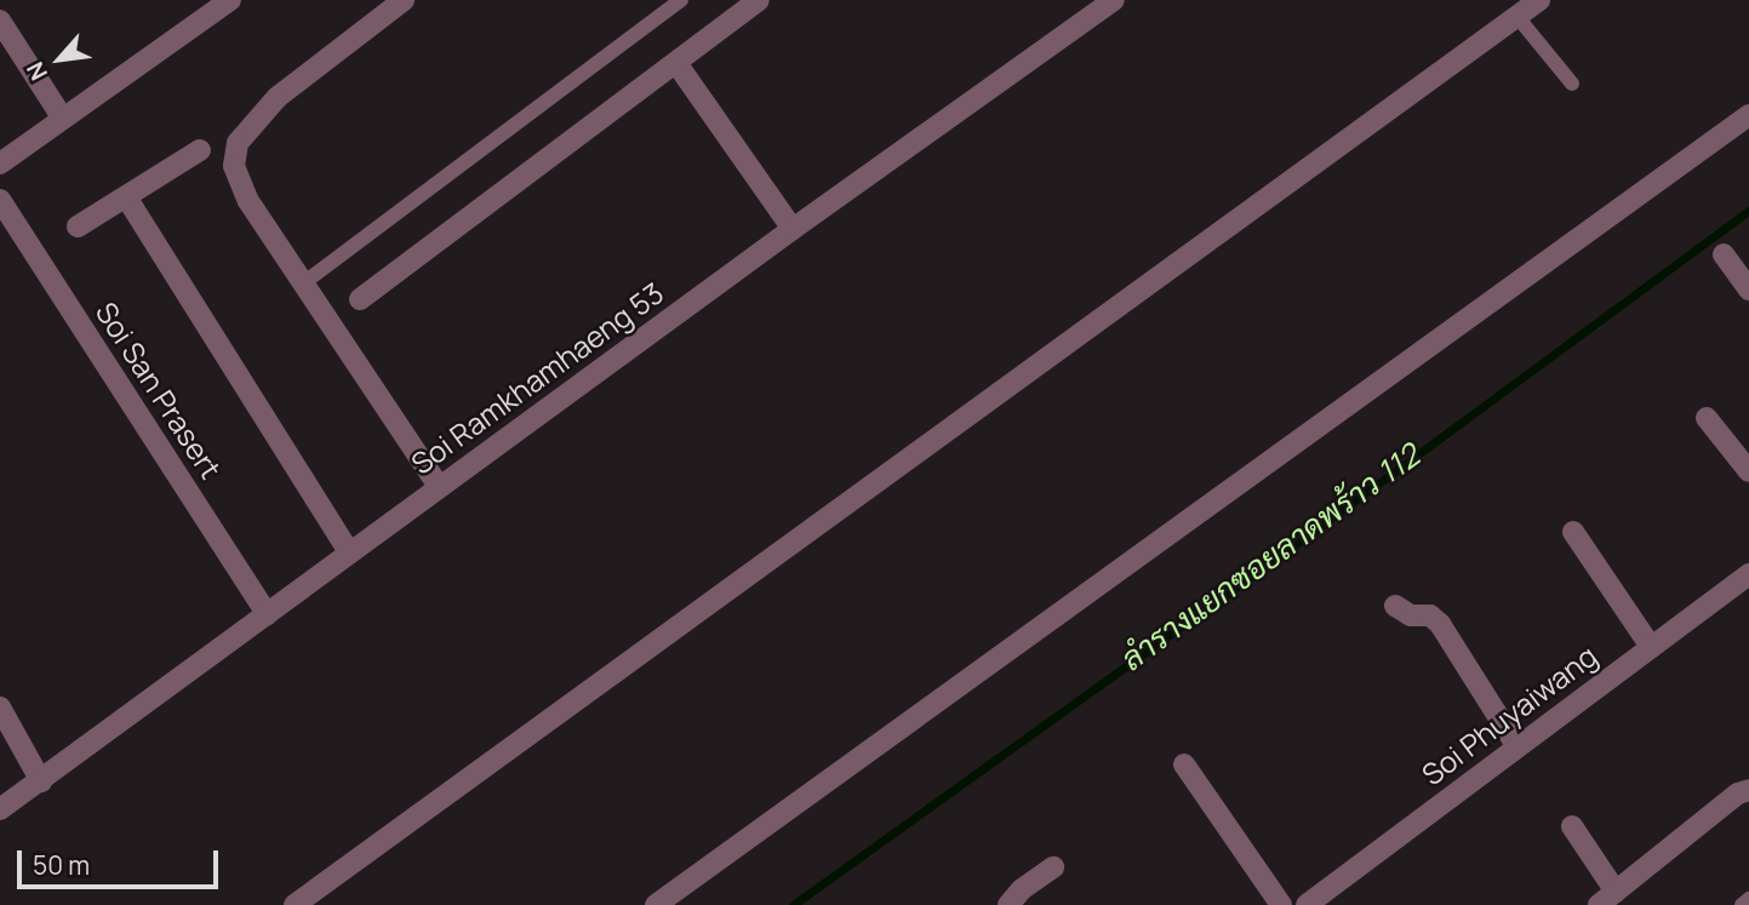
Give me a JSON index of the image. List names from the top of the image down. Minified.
{"streets":{"street":["Soi Ramkhamhaeng 53","Soi San Prasert","Soi Phuyaiwang"]},"crossings":[["Soi Ramkhamhaeng 53","Soi San Prasert"]],"water":["ลำรางแยกซอยลาดพร้าว 112"],"scale_bar":"50 m","north":"bottom left"}
